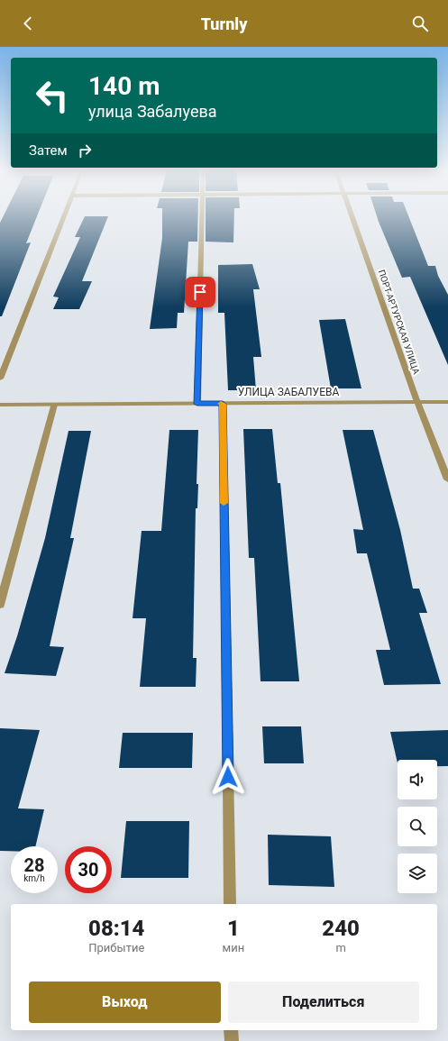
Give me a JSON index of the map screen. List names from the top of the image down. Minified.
{"streets":{"street":["ПОРТ-АРТУРСКАЯ УЛИЦА","УЛИЦА ЗАБАЛУЕВА"]},"crossings":[["ПОРТ-АРТУРСКАЯ УЛИЦА","УЛИЦА ЗАБАЛУЕВА"]],"page":{"header":"Turnly","turn":["140 m","улица Забалуева"],"then":"Затем","speed":"28 km/h","limit":"30","eta":["08:14","Прибытие","1","мин","240","m"],"buttons":["Выход","Поделиться"]}}
